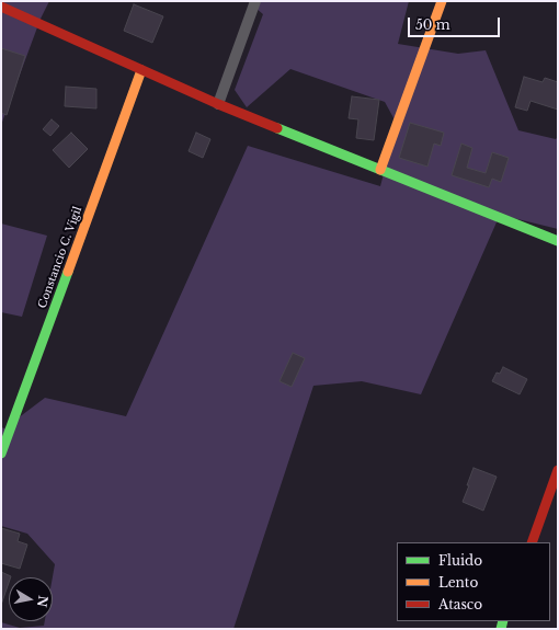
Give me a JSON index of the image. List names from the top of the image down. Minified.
{"streets":{"street":["Constancio C. Vigil"]},"legend":["Fluido","Lento","Atasco"],"scale_bar":"50 m","north":"right"}
